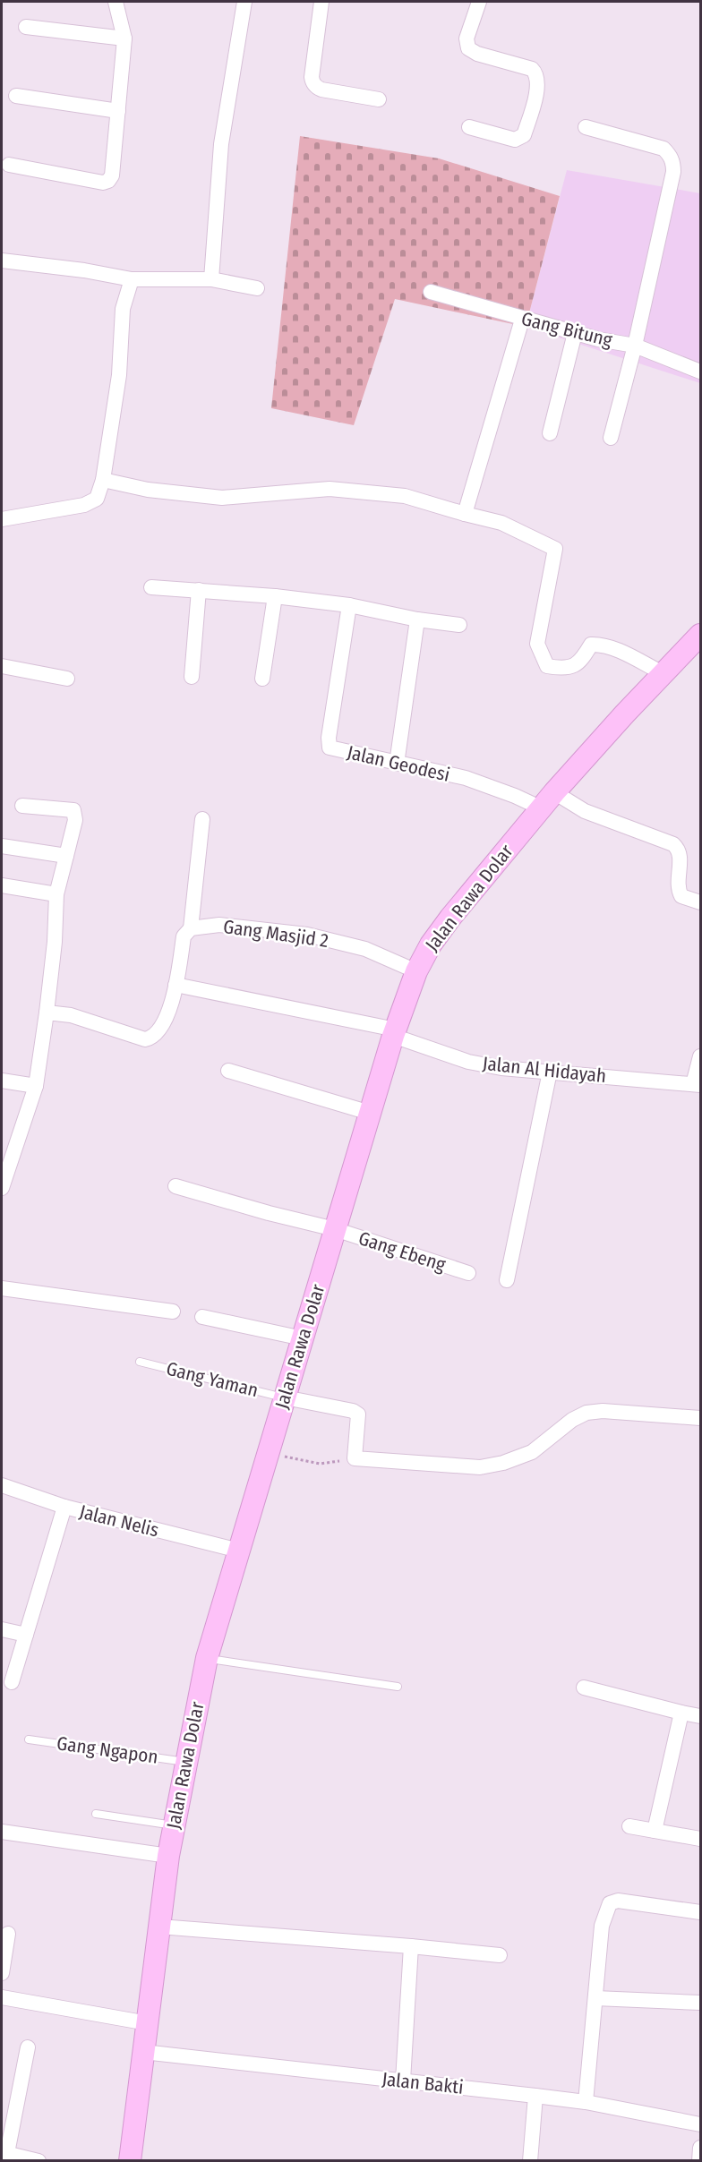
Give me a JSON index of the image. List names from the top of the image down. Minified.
{"streets":{"street":["Gang Bitung","Jalan Geodesi","Jalan Rawa Dolar","Gang Masjid 2","Jalan Al Hidayah","Gang Ebeng","Jalan Nelis","Jalan Bakti"],"lane":["Gang Yaman","Gang Ngapon"]},"crossings":[["Jalan Geodesi","Jalan Rawa Dolar"],["Jalan Rawa Dolar","Gang Masjid 2"],["Jalan Rawa Dolar","Jalan Al Hidayah"],["Jalan Rawa Dolar","Gang Ebeng"],["Jalan Rawa Dolar","Gang Yaman"],["Jalan Rawa Dolar","Jalan Nelis"],["Jalan Rawa Dolar","Gang Ngapon"],["Jalan Rawa Dolar","Jalan Bakti"]]}
